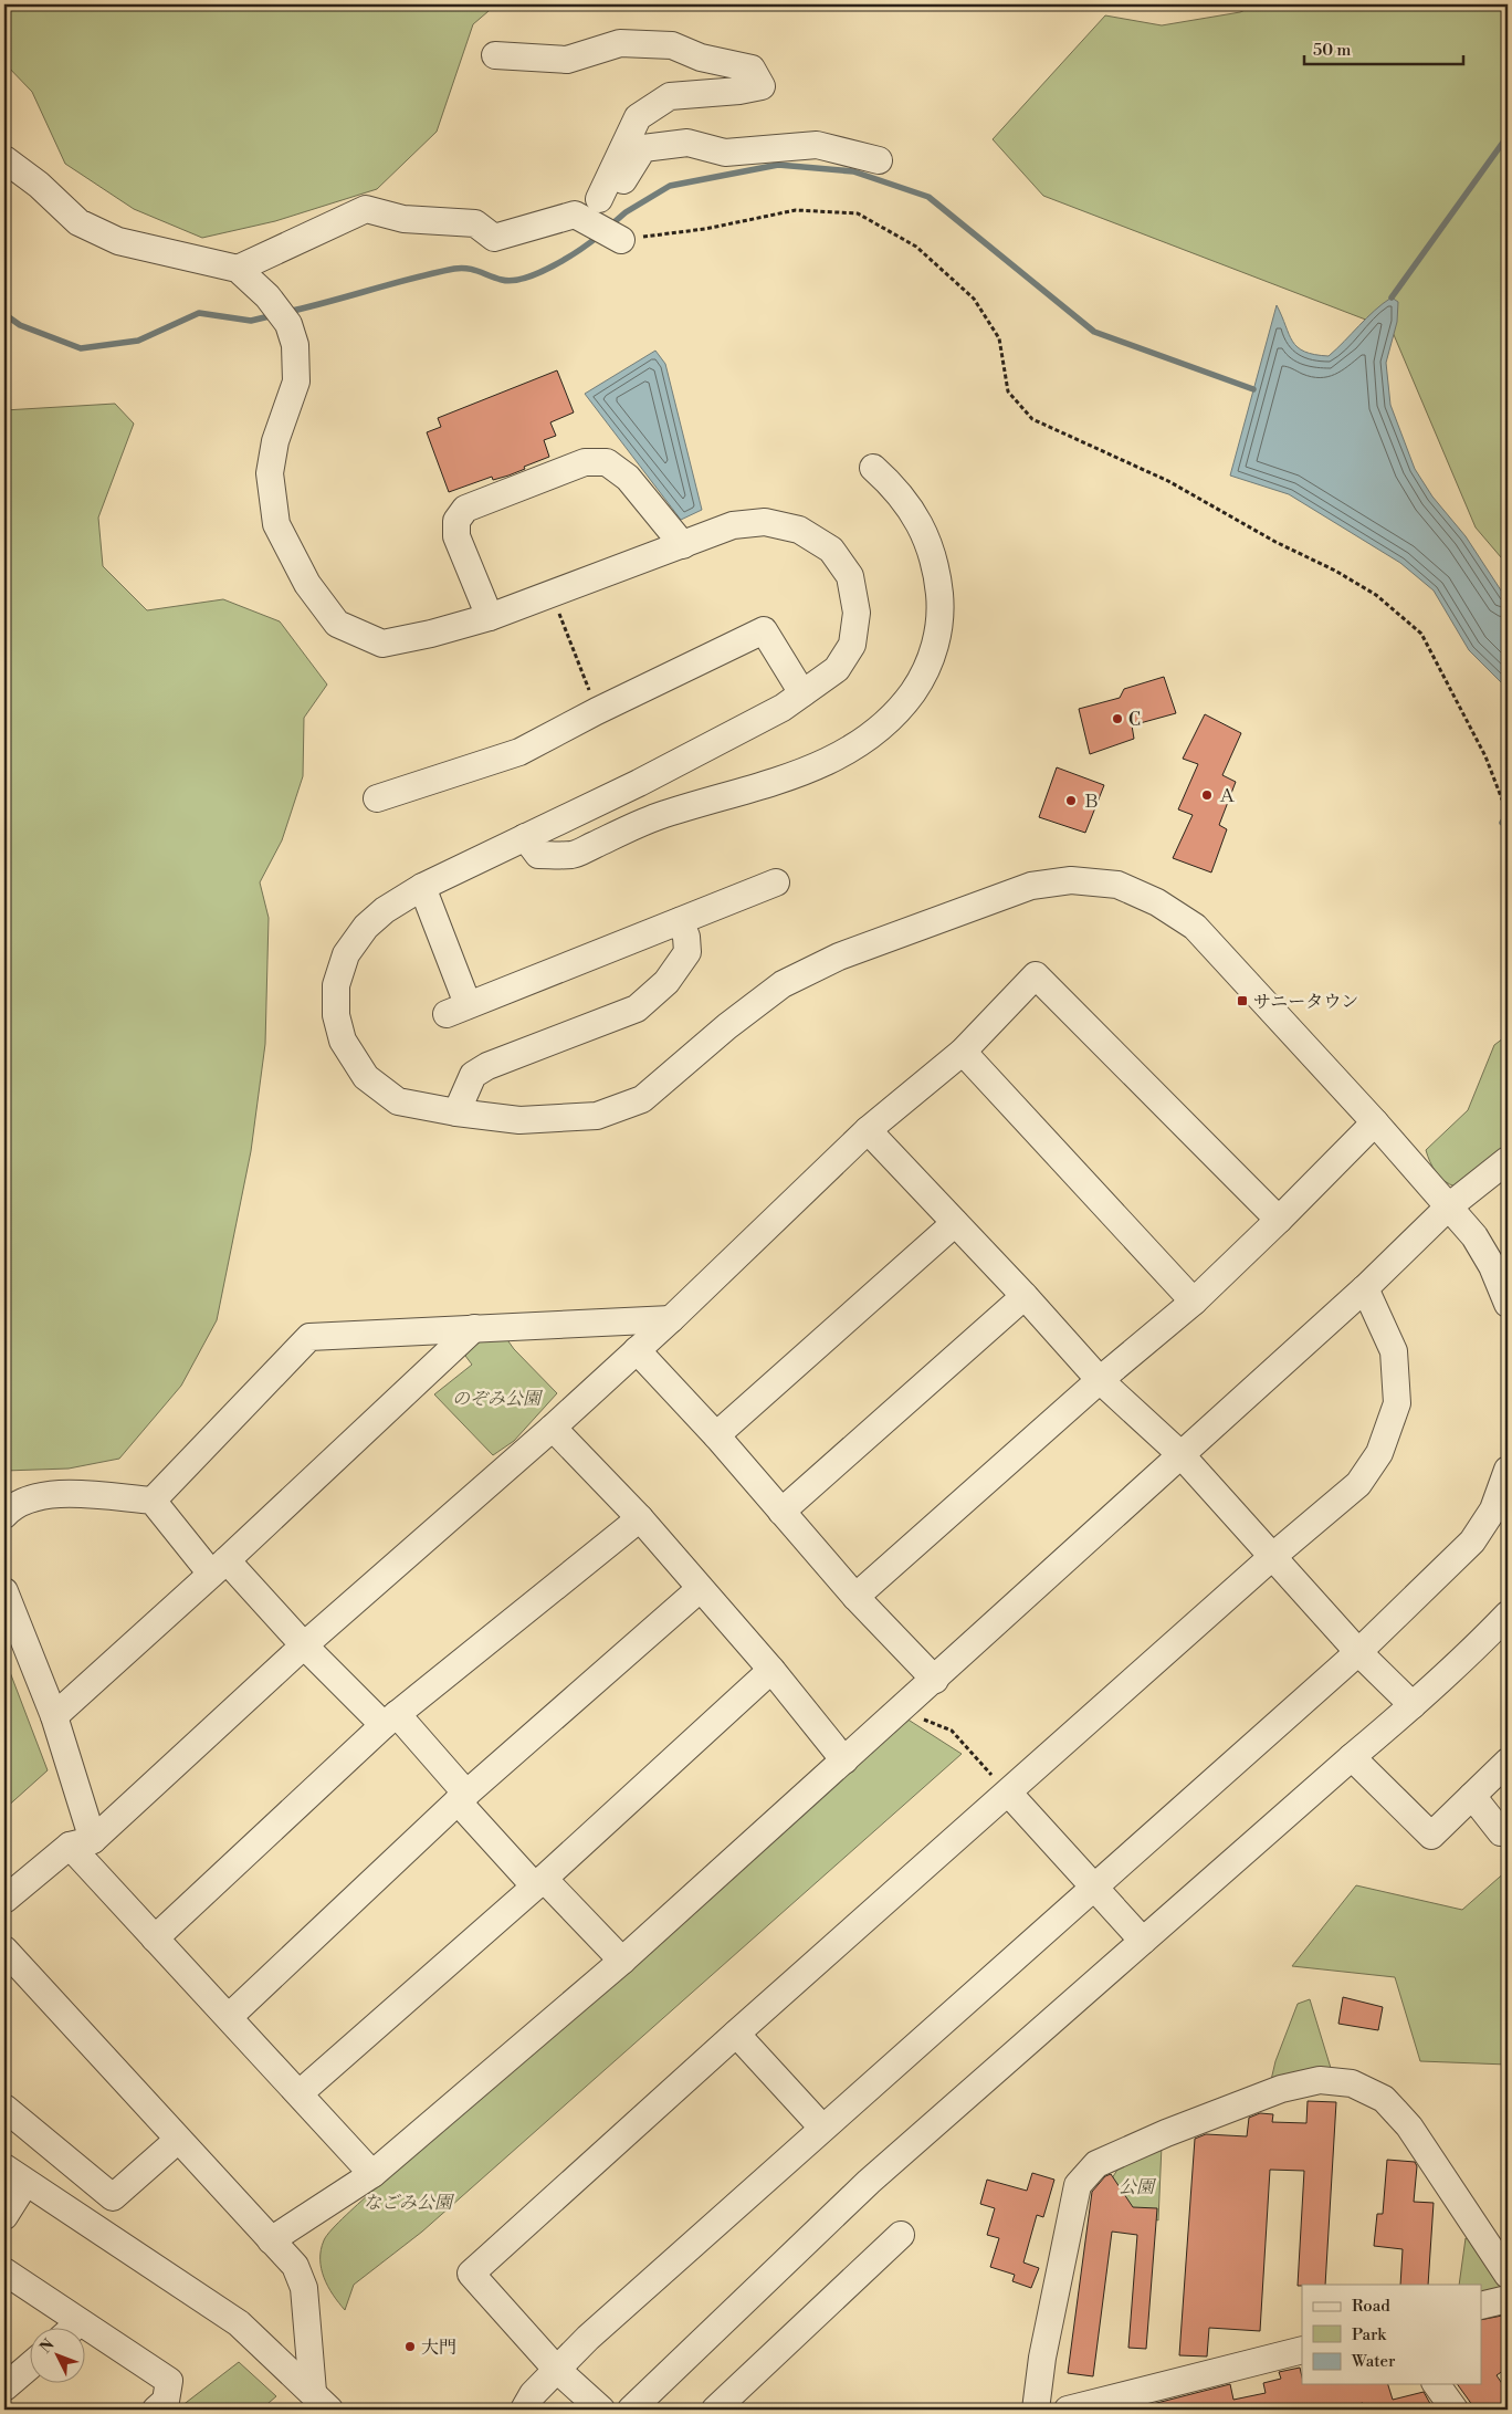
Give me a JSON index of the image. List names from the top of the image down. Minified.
{"parks":["のぞみ公園","公園","なごみ公園"],"places":{"other":["C","Ａ","Ｂ","大門"],"transit":["サニータウン"]},"legend":["Road","Park","Water"],"scale_bar":"50 m","north":"top left"}
